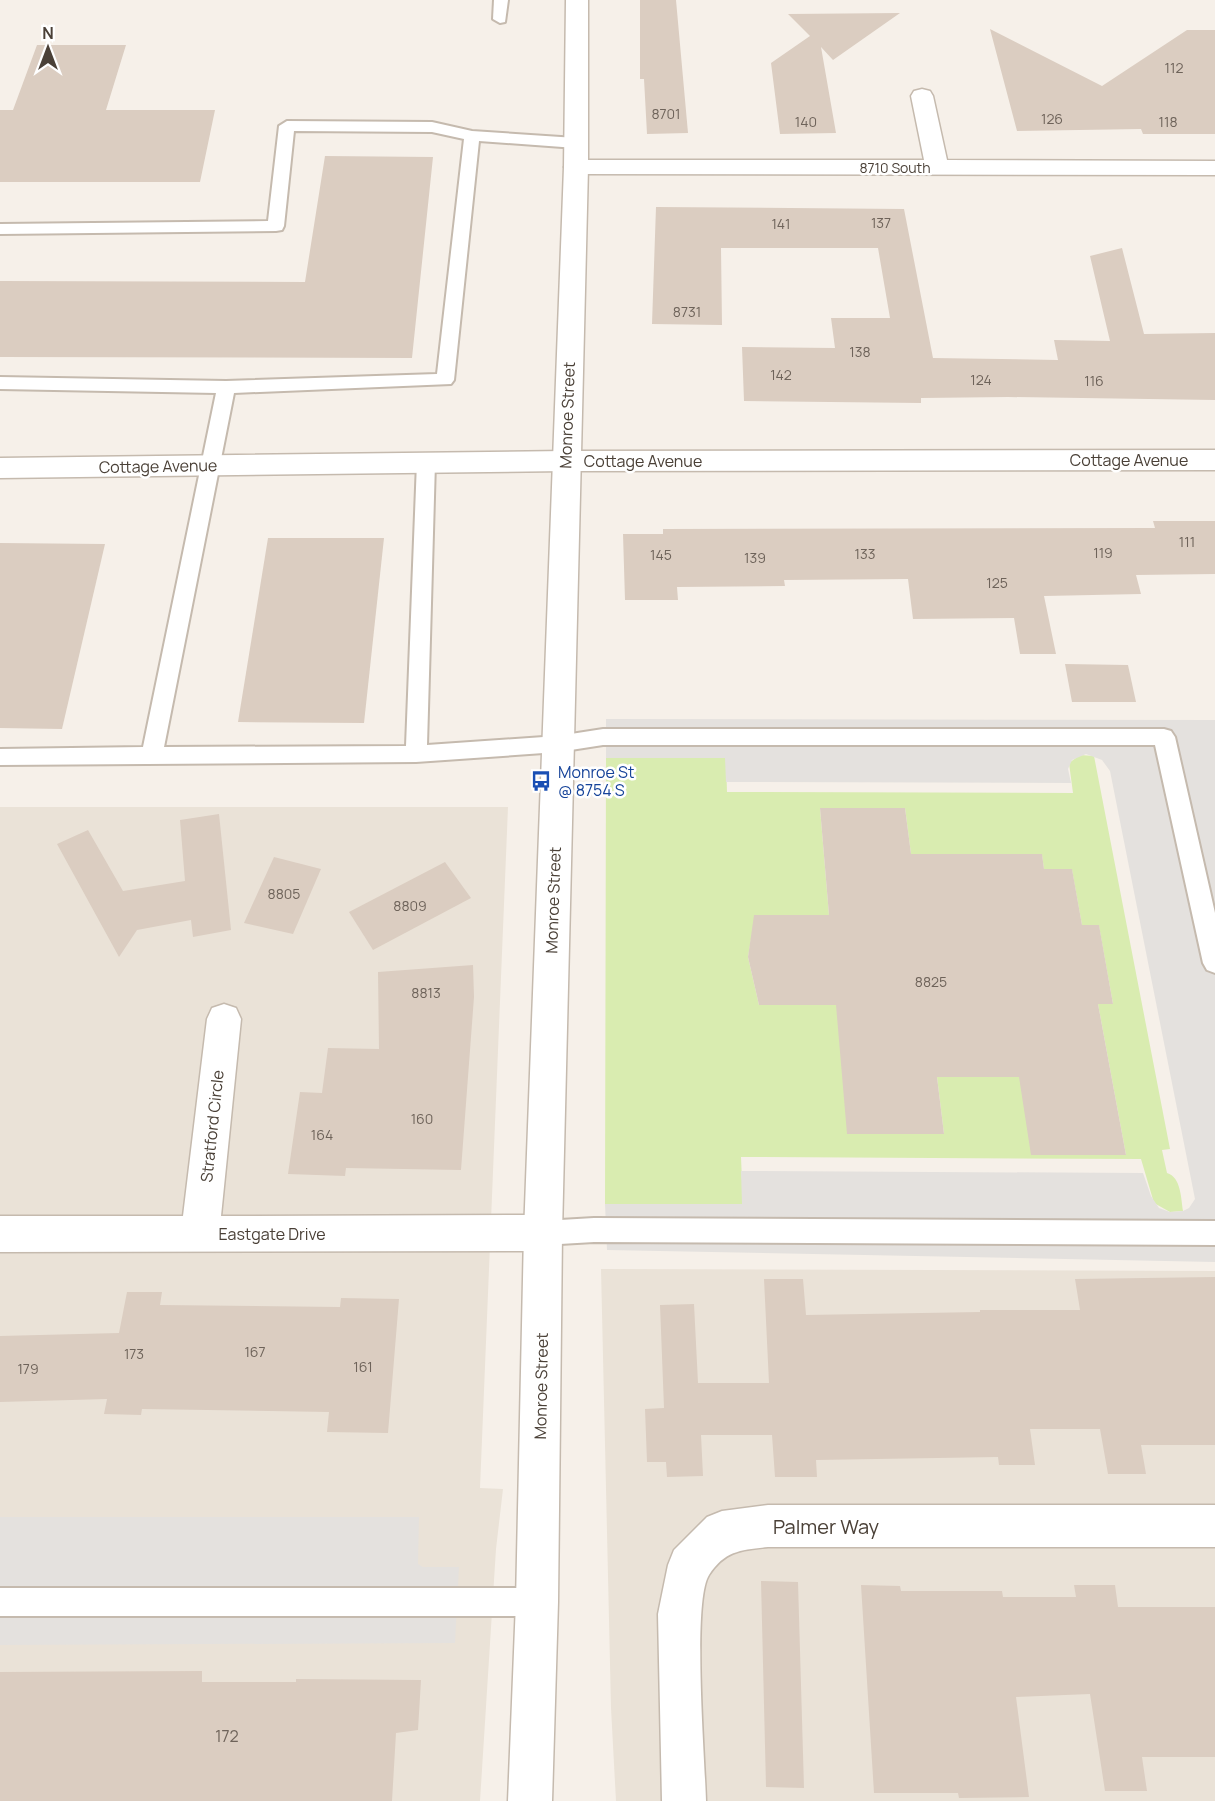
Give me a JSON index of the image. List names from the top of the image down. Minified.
{"streets":{"street":["8710 South","Monroe Street","Cottage Avenue","Stratford Circle","Eastgate Drive","Palmer Way"]},"crossings":[["8710 South","Monroe Street"],["Monroe Street","Cottage Avenue"],["Monroe Street","Eastgate Drive"],["Stratford Circle","Eastgate Drive"]],"places":{"bus stop":["Monroe St @ 8754 S"]},"house_numbers":["112","8701","126","140","118","137","141","8731","138","142","124","116","111","119","133","145","139","125","8805","8809","8825","8813","160","164","167","173","161","179","172"],"north":"top"}
